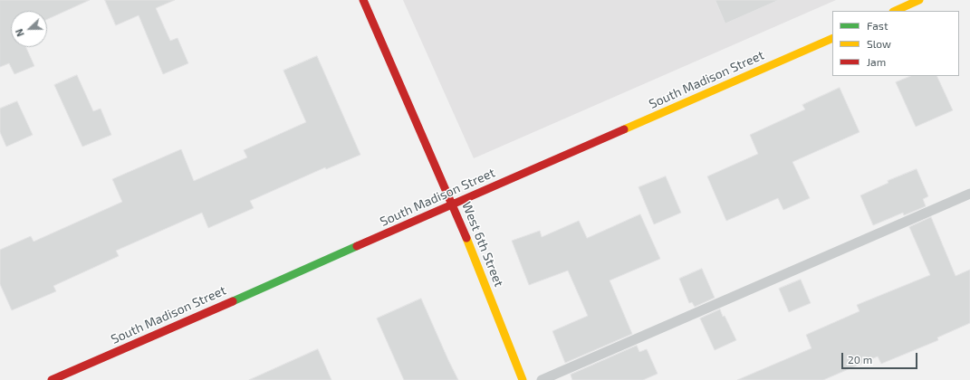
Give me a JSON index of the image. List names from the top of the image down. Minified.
{"streets":{"street":["South Madison Street","West 6th Street"]},"crossings":[["South Madison Street","West 6th Street"]],"legend":["Fast","Slow","Jam"],"scale_bar":"20 m","north":"left"}
